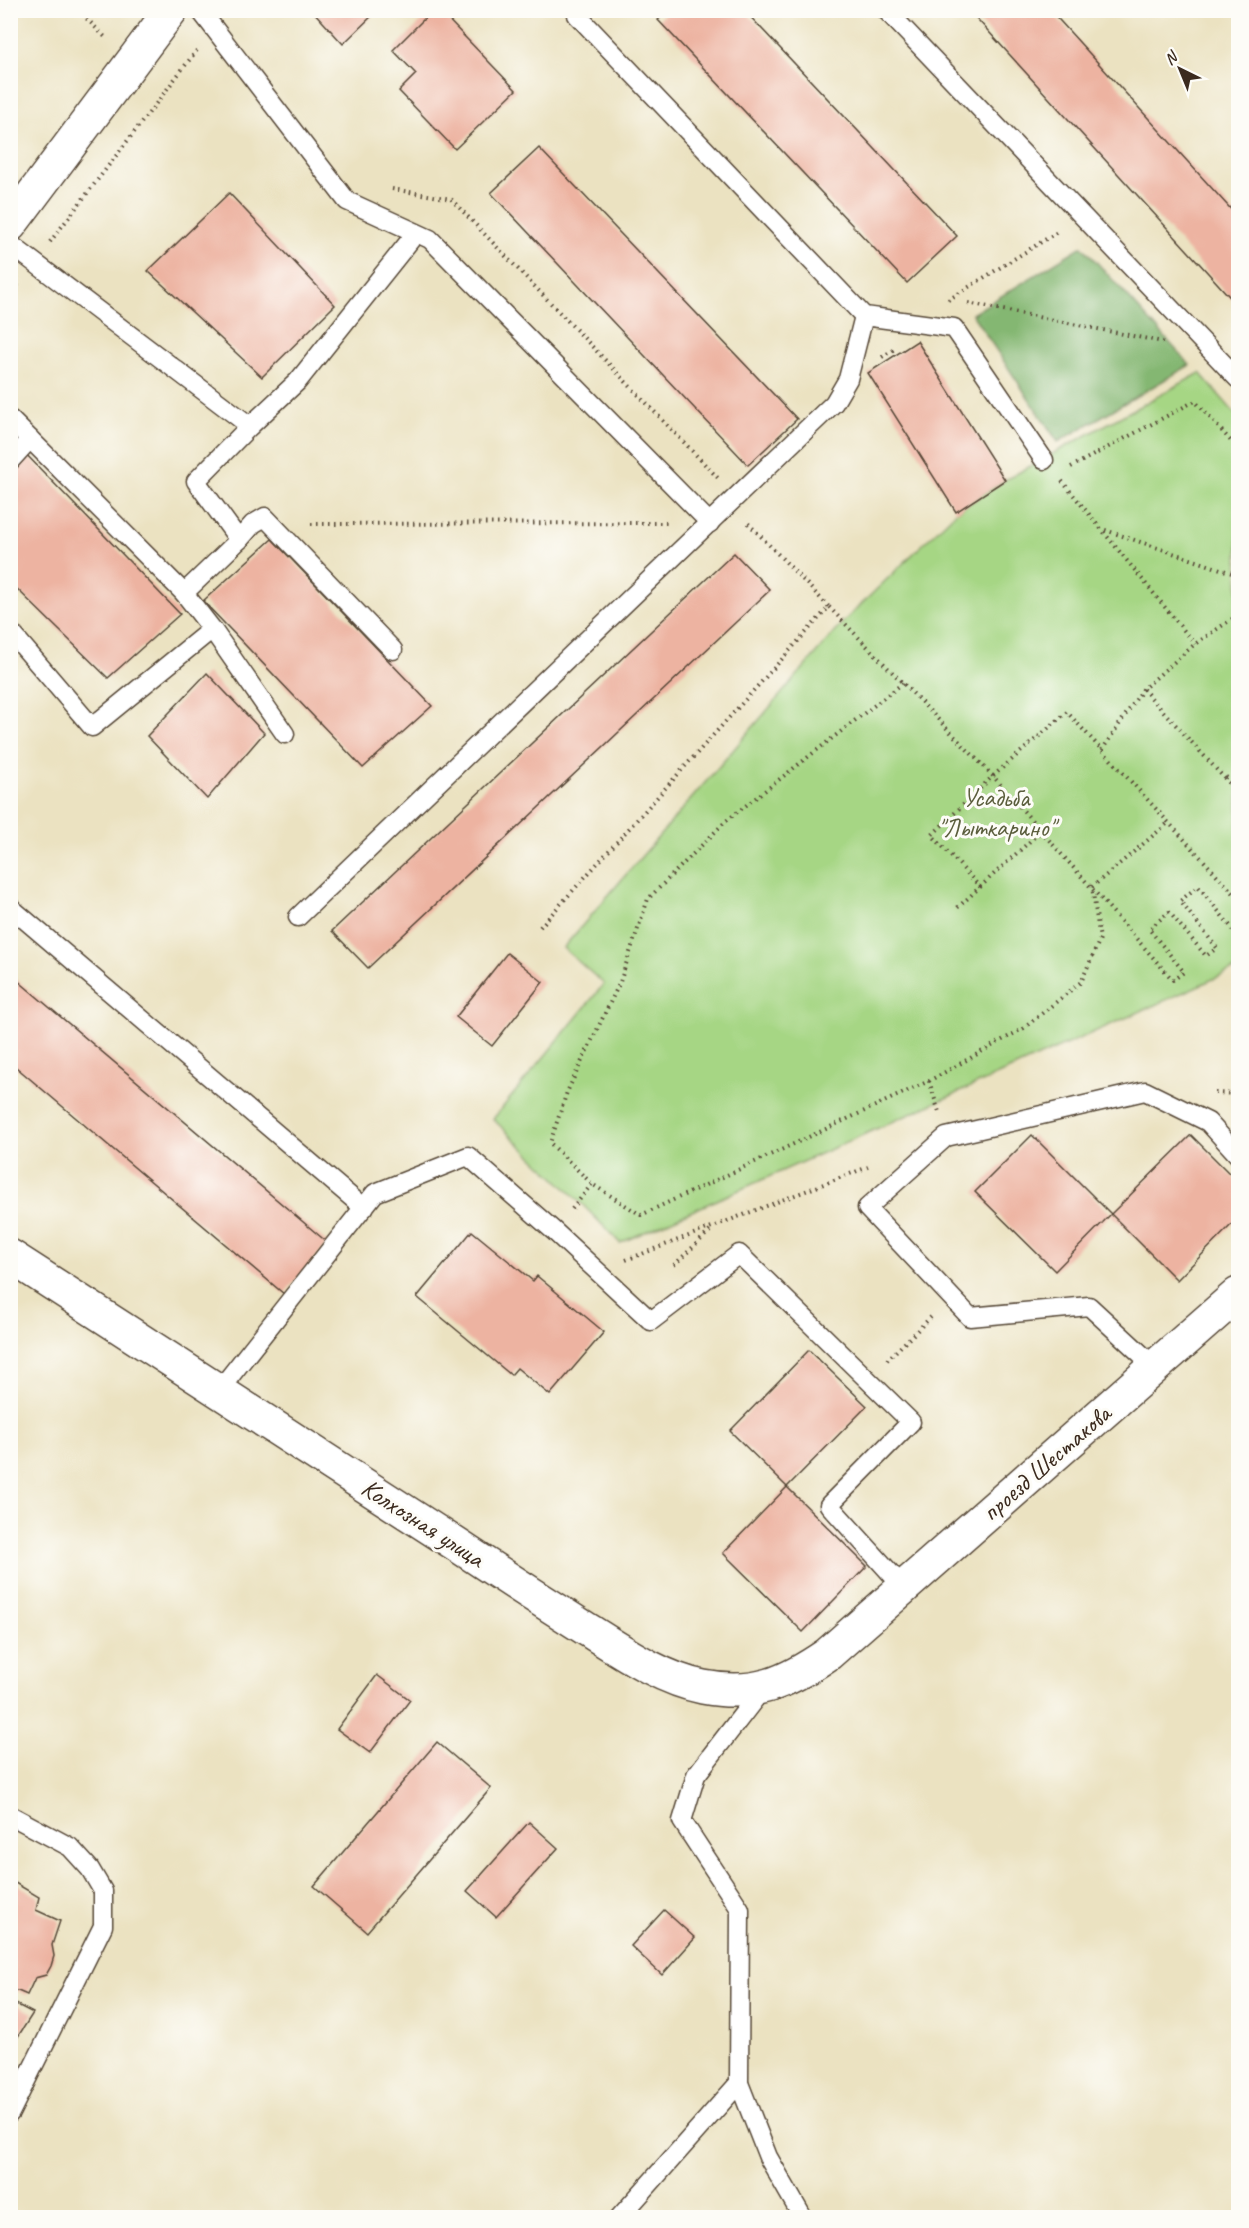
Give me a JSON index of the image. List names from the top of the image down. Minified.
{"streets":{"street":["проезд Шестакова","Колхозная улица"]},"crossings":[["проезд Шестакова","Колхозная улица"]],"parks":["Усадьба \"Лыткарино\""],"north":"top left"}
